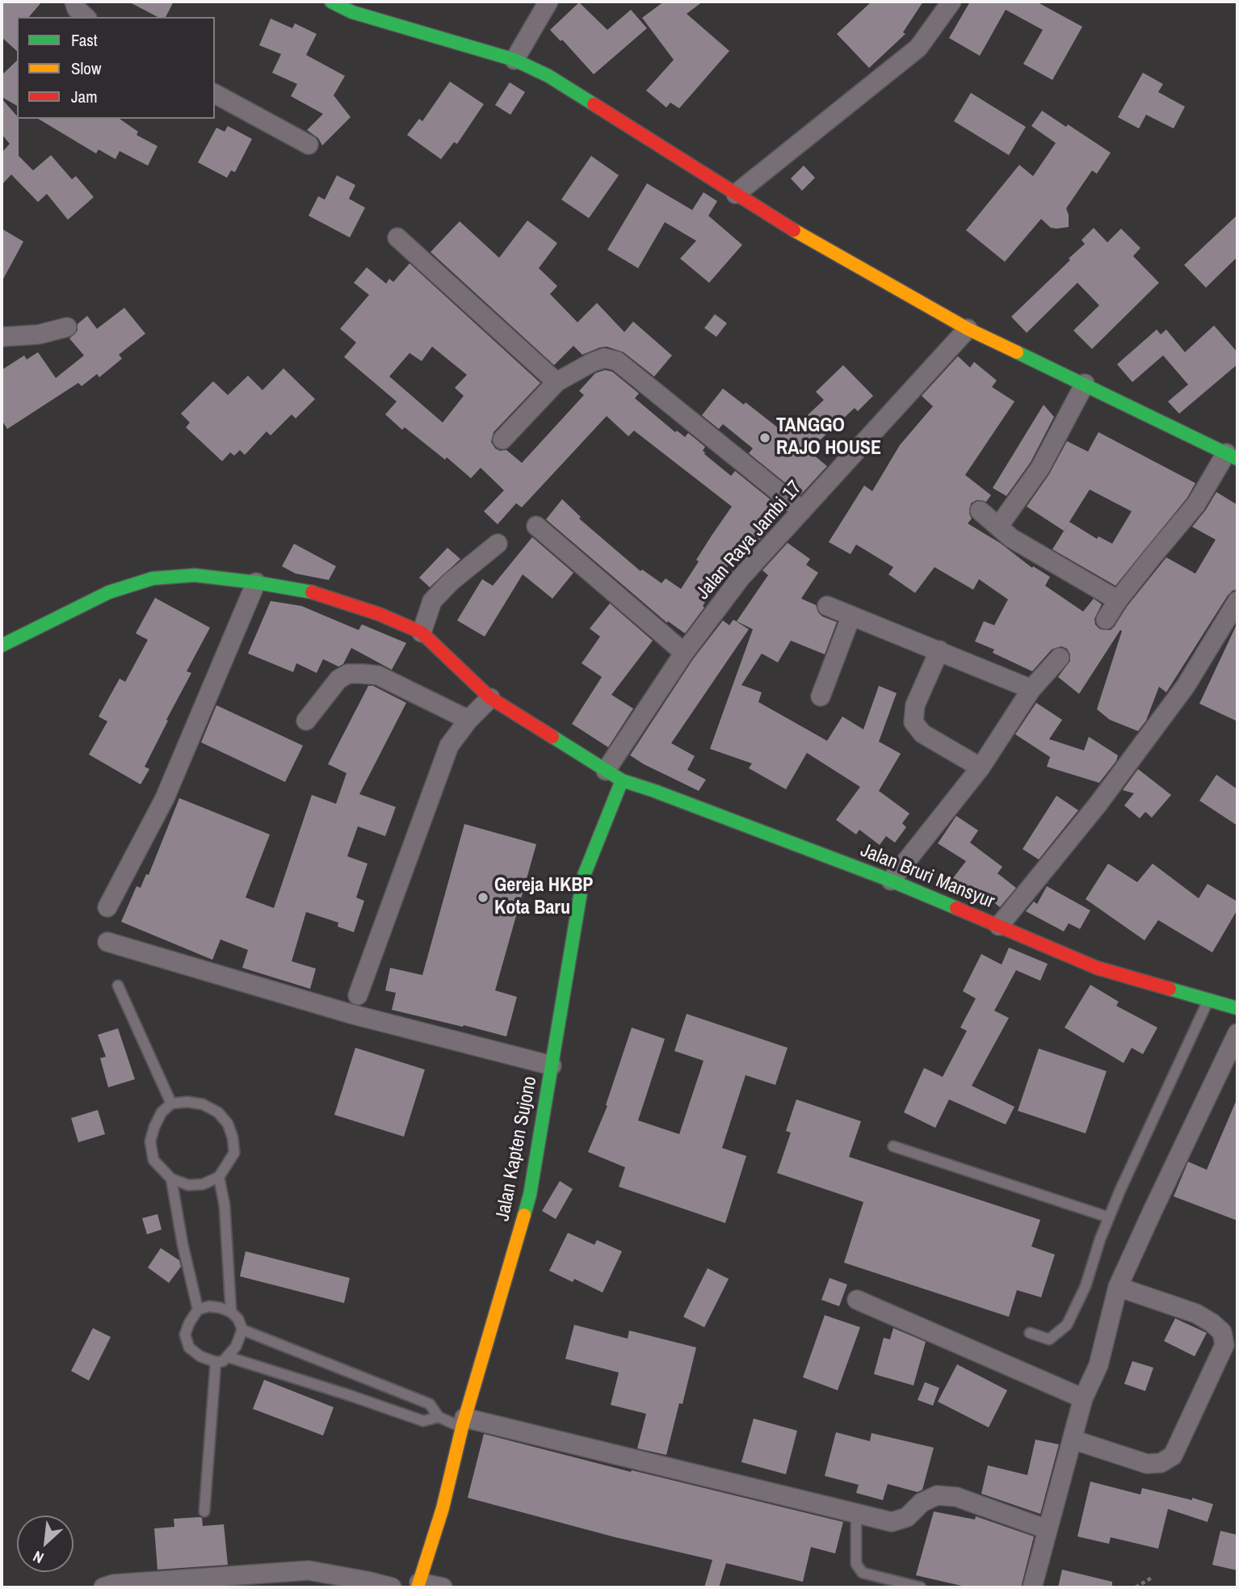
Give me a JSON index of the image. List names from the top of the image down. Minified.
{"streets":{"street":["Jalan Raya Jambi 17","Jalan Bruri Mansyur","Jalan Kapten Sujono"]},"crossings":[["Jalan Raya Jambi 17","Jalan Bruri Mansyur"],["Jalan Raya Jambi 17","Jalan Kapten Sujono"],["Jalan Bruri Mansyur","Jalan Kapten Sujono"]],"places":["TANGGO RAJO HOUSE","Gereja HKBP Kota Baru"],"legend":["Fast","Slow","Jam"],"north":"bottom left"}
